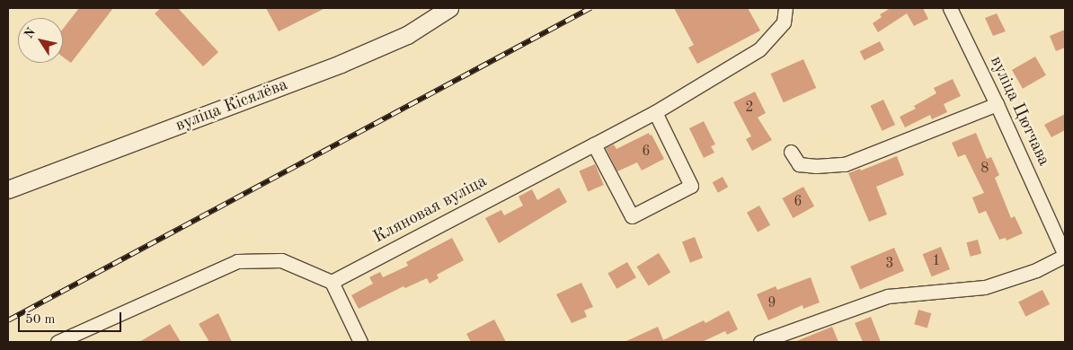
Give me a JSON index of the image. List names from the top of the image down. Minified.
{"streets":{"street":["вуліца Кісялёва","вуліца Цютчава","Кляновая вуліца"]},"house_numbers":["2","6","8","6","1","3","9"],"scale_bar":"50 m","north":"top left"}
